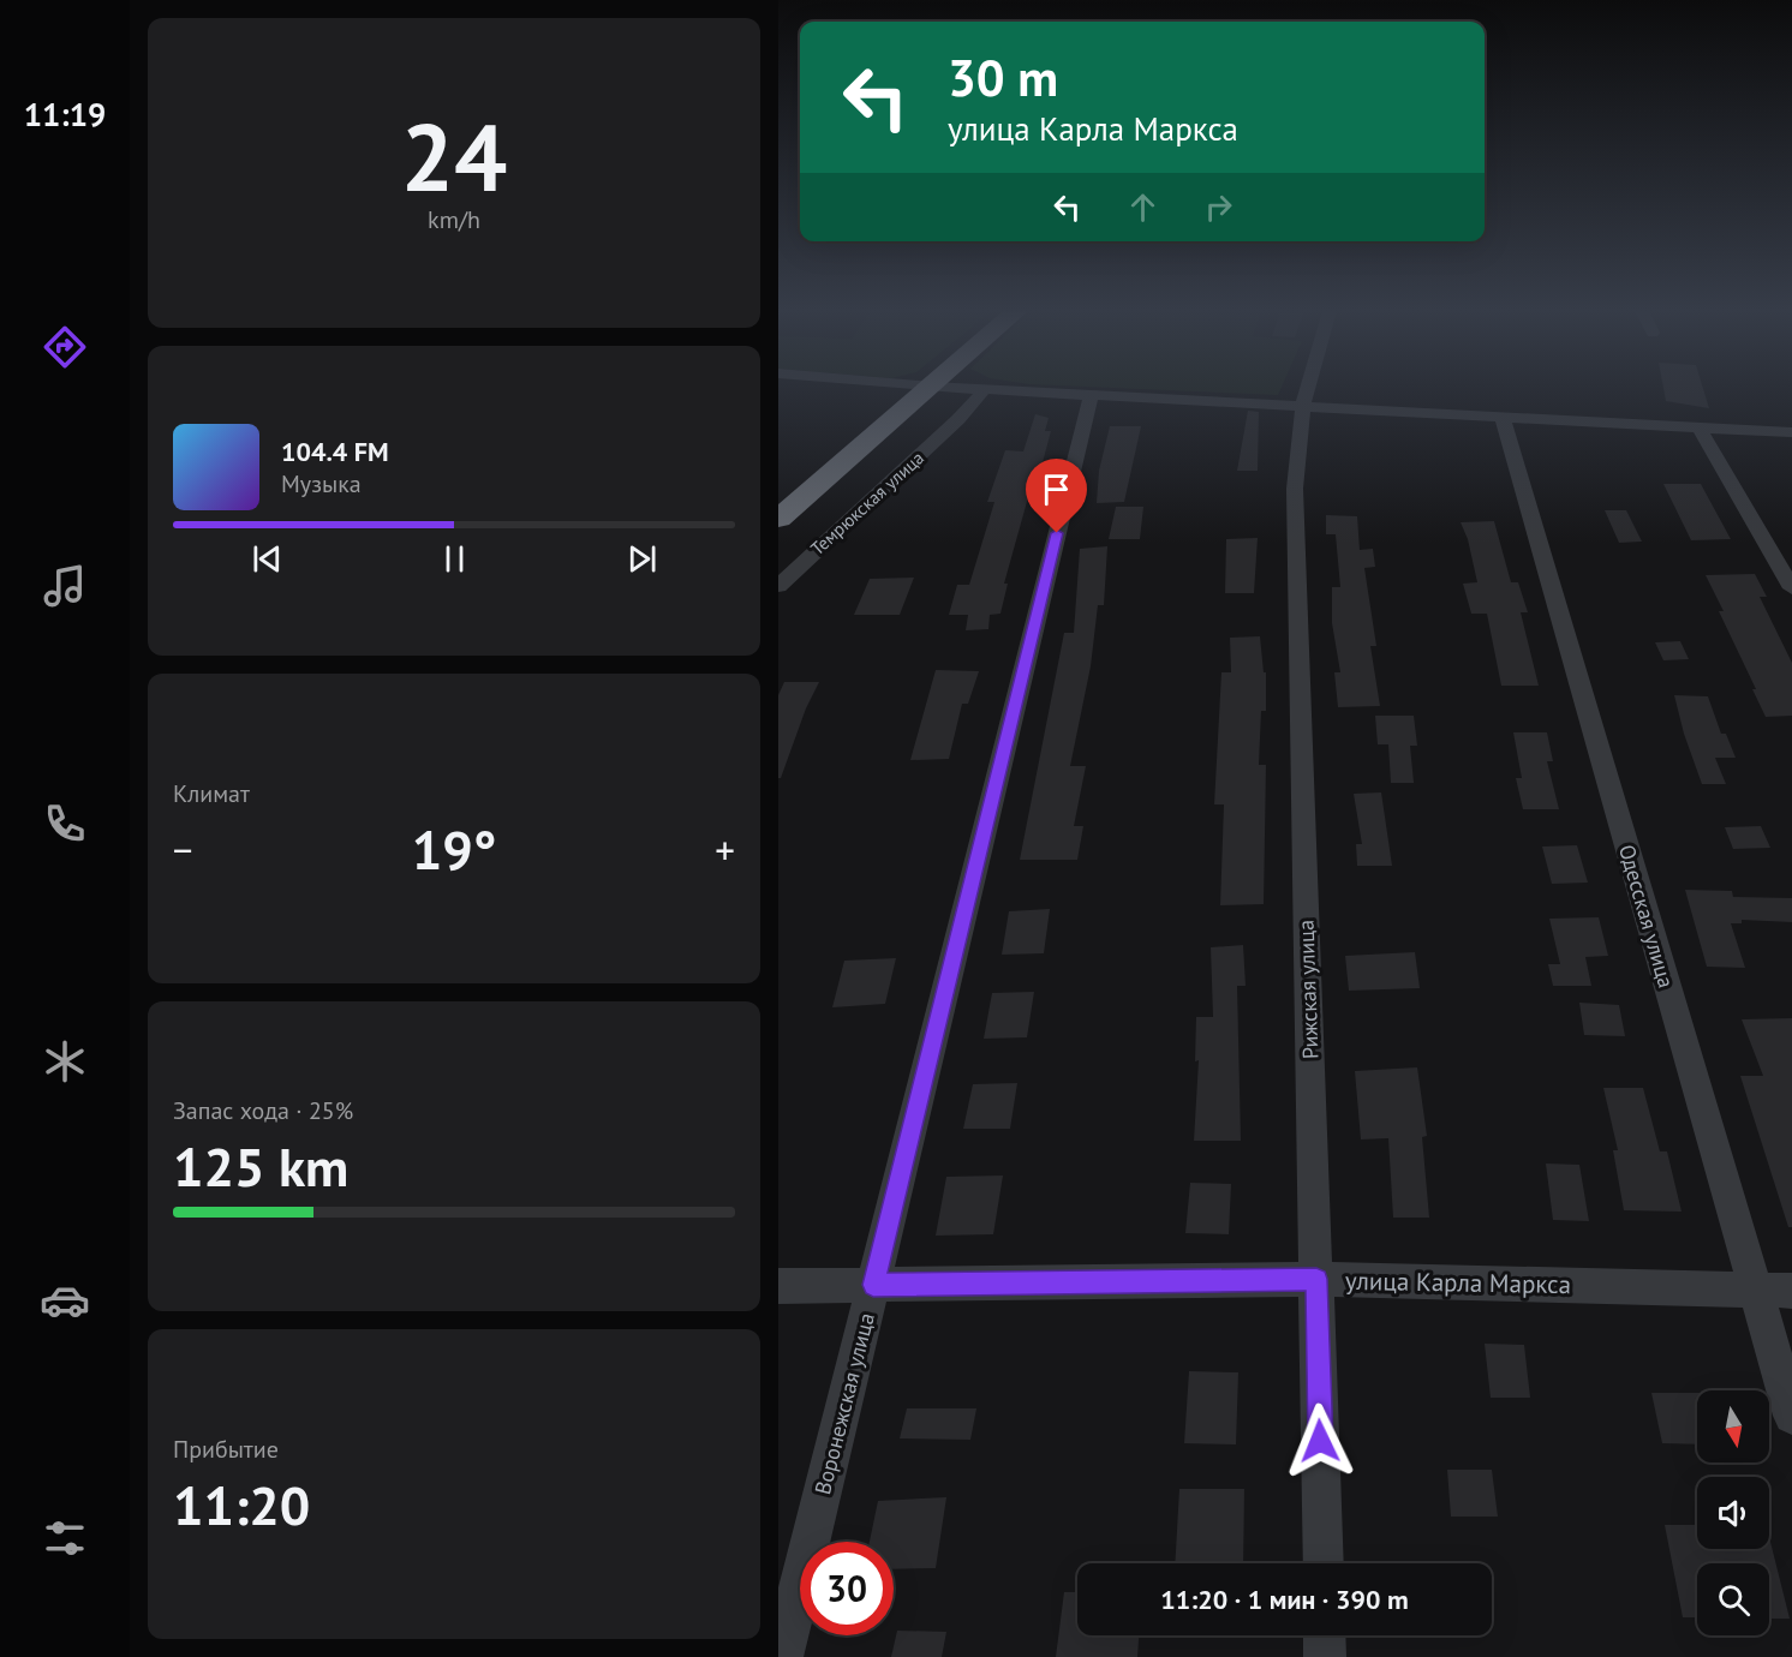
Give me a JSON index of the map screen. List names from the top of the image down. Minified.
{"streets":{"street":["Темрюкская улица","Одесская улица","Рижская улица","улица Карла Маркса","Воронежская улица"]},"crossings":[["Одесская улица","улица Карла Маркса"],["Рижская улица","улица Карла Маркса"],["улица Карла Маркса","Воронежская улица"]],"north":"bottom","page":{"tabs":"11:19","tile":[["24","km/h"],"Климат",["Запас хода · 25%","125 km"],["Прибытие","11:20"]],"turn":["30 m","улица Карла Маркса"],"song":["104.4 FM","Музыка"],"heat":["−","19°","+"],"limit":"30","trip":"11:20 · 1 мин · 390 m"}}
